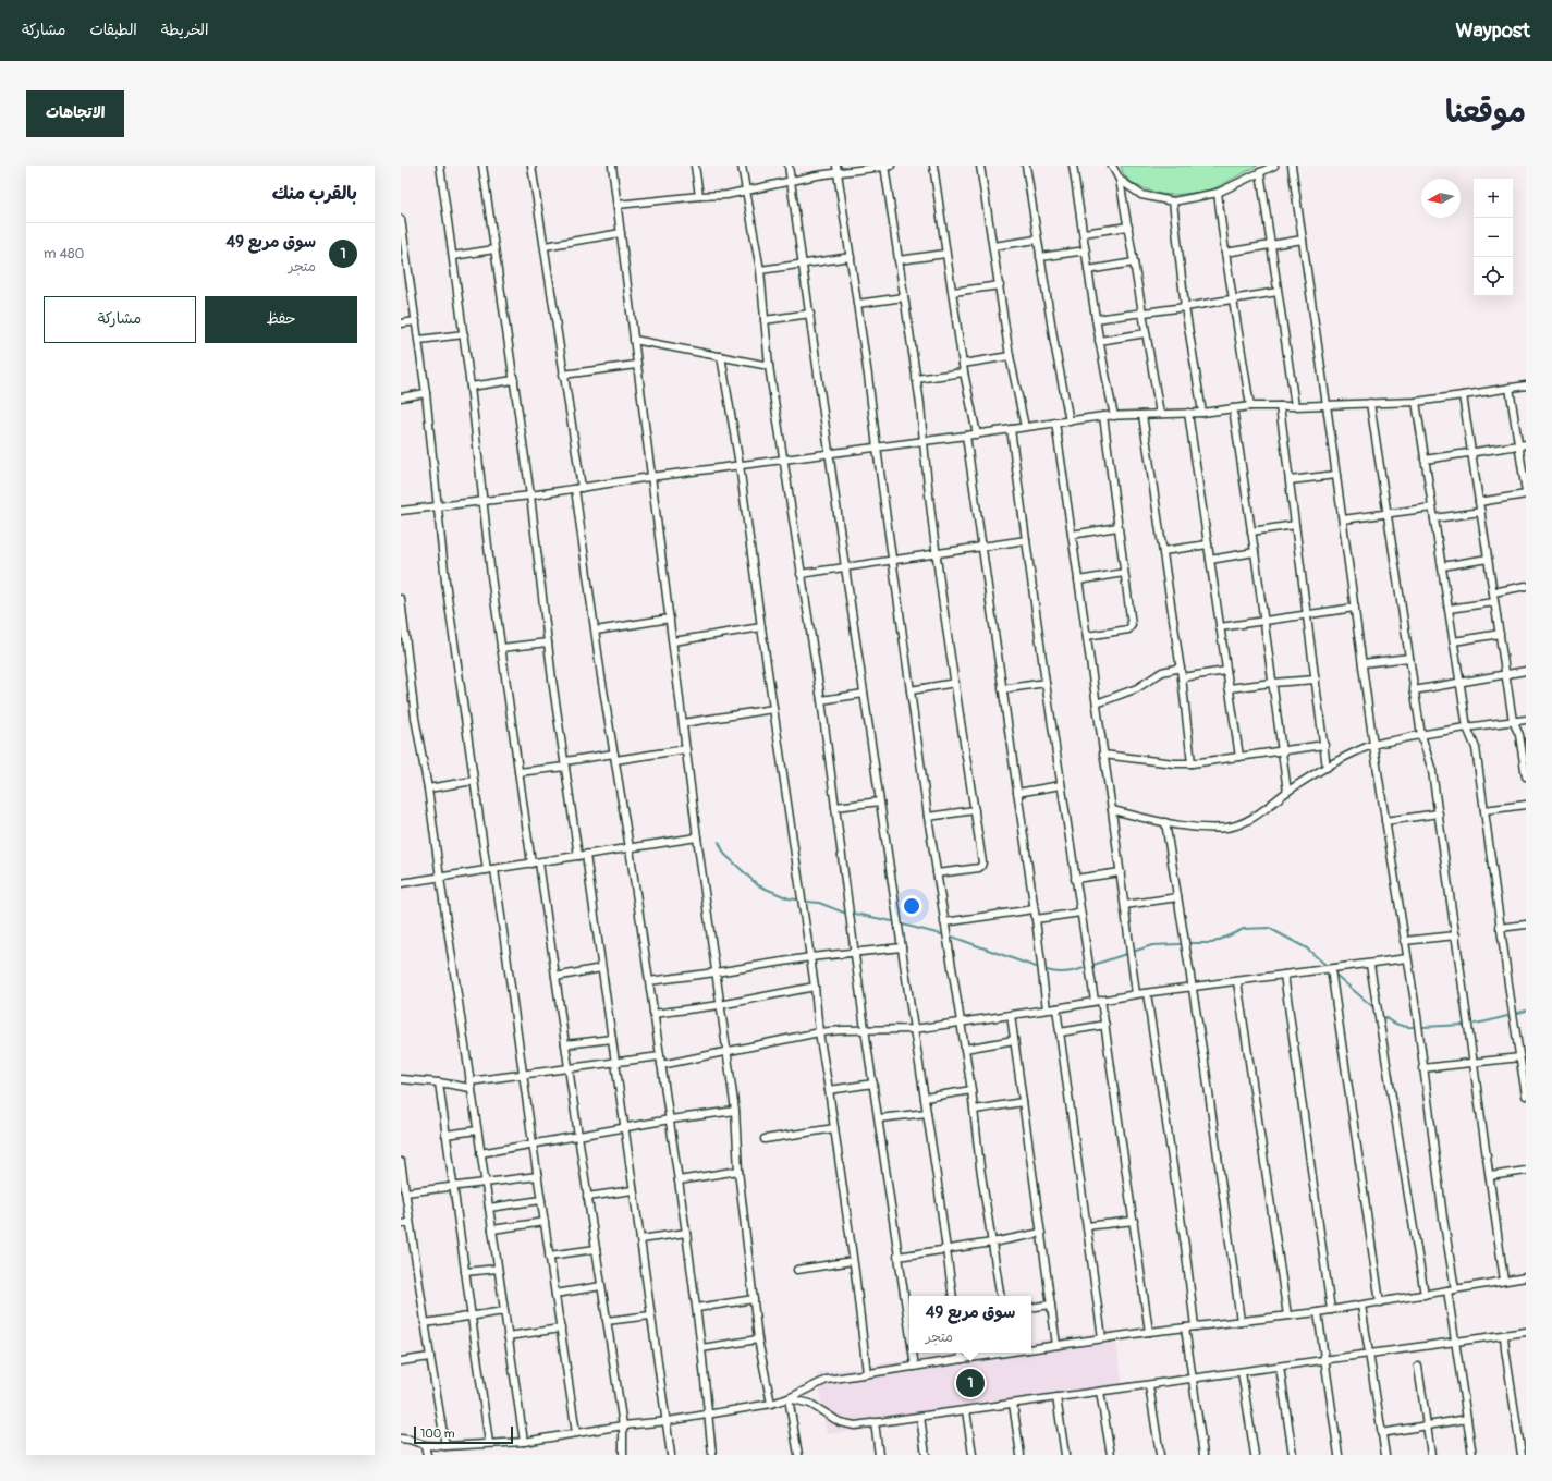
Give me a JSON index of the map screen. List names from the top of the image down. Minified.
{"scale_bar":"100 m","north":"left","page":{"header":"Waypost","nav":["الخريطة","الطبقات","مشاركة"],"title":"موقعنا","buttons":["الاتجاهات",["حفظ","مشاركة"]],"heading":"بالقرب منك","map_buttons":["+","−"],"list":[{"mark":"1","name":"سوق مربع 49","note":"متجر","value":"480 m"}],"popup":["سوق مربع 49","متجر"],"pins":"1","scale":"100 m"}}
